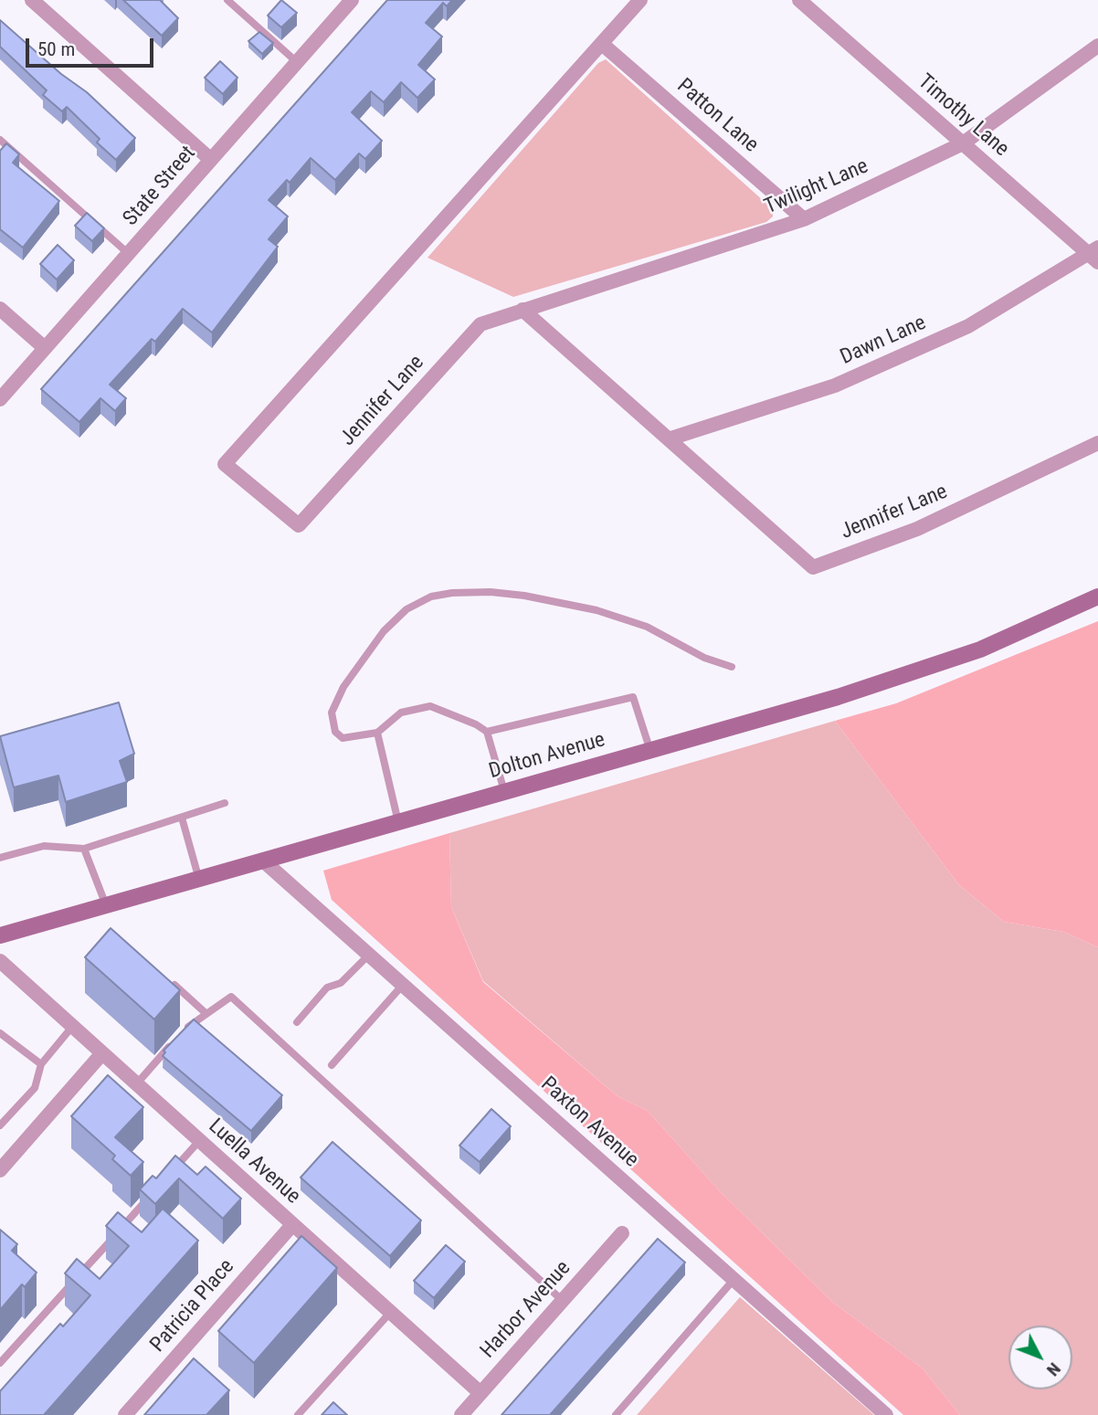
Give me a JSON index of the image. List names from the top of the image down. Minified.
{"streets":{"street":["Patton Lane","Timothy Lane","State Street","Twilight Lane","Dawn Lane","Jennifer Lane","Dolton Avenue","Paxton Avenue","Luella Avenue","Patricia Place","Harbor Avenue"]},"crossings":[["Patton Lane","Twilight Lane"],["Patton Lane","Jennifer Lane"],["Timothy Lane","Twilight Lane"],["Timothy Lane","Dawn Lane"],["Twilight Lane","Jennifer Lane"],["Dawn Lane","Jennifer Lane"],["Dolton Avenue","Paxton Avenue"],["Luella Avenue","Patricia Place"],["Luella Avenue","Harbor Avenue"]],"scale_bar":"50 m","north":"bottom right"}
